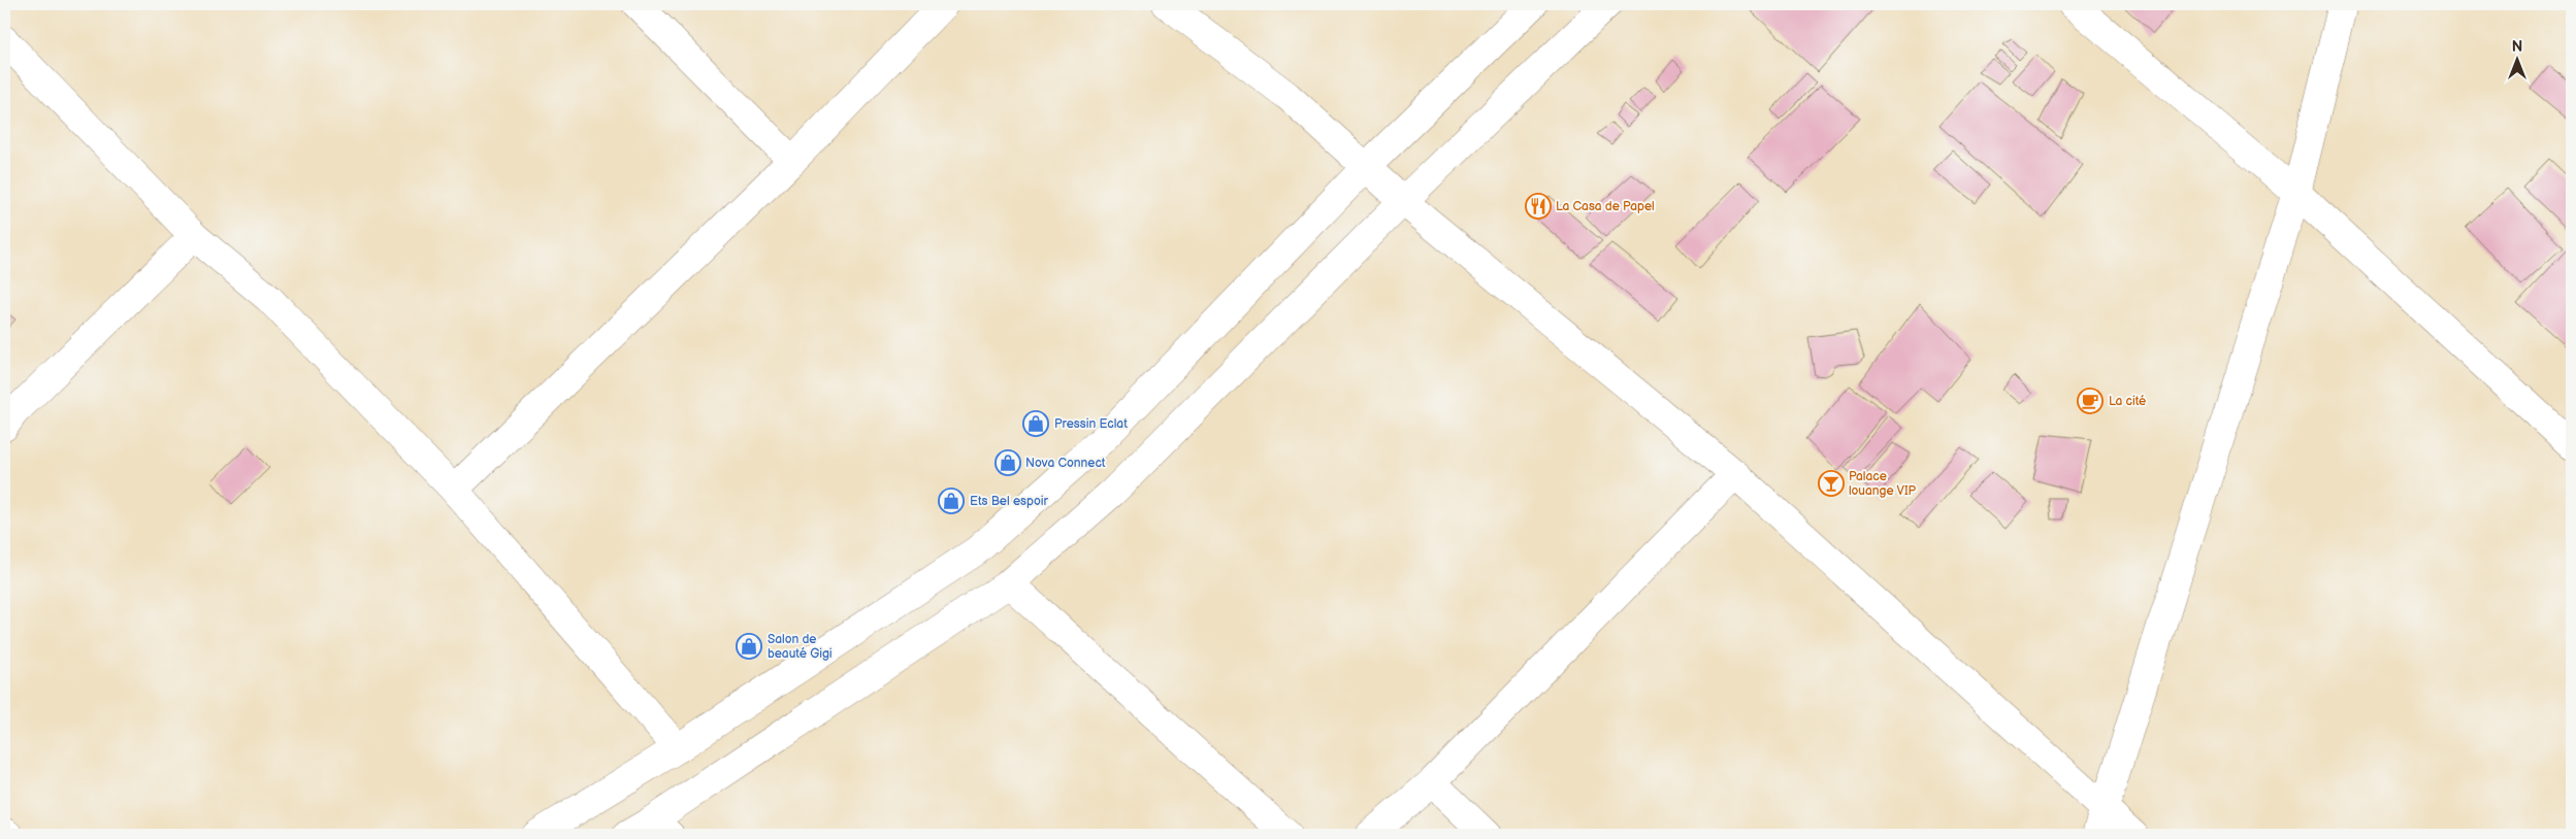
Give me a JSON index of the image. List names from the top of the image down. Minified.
{"places":{"restaurant":["La Casa de Papel"],"cafe":["La cité"],"shop":["Pressin Eclat","Nova Connect","Ets Bel espoir","Salon de beauté Gigi"],"bar":["Palace louange VIP"]},"north":"top"}
